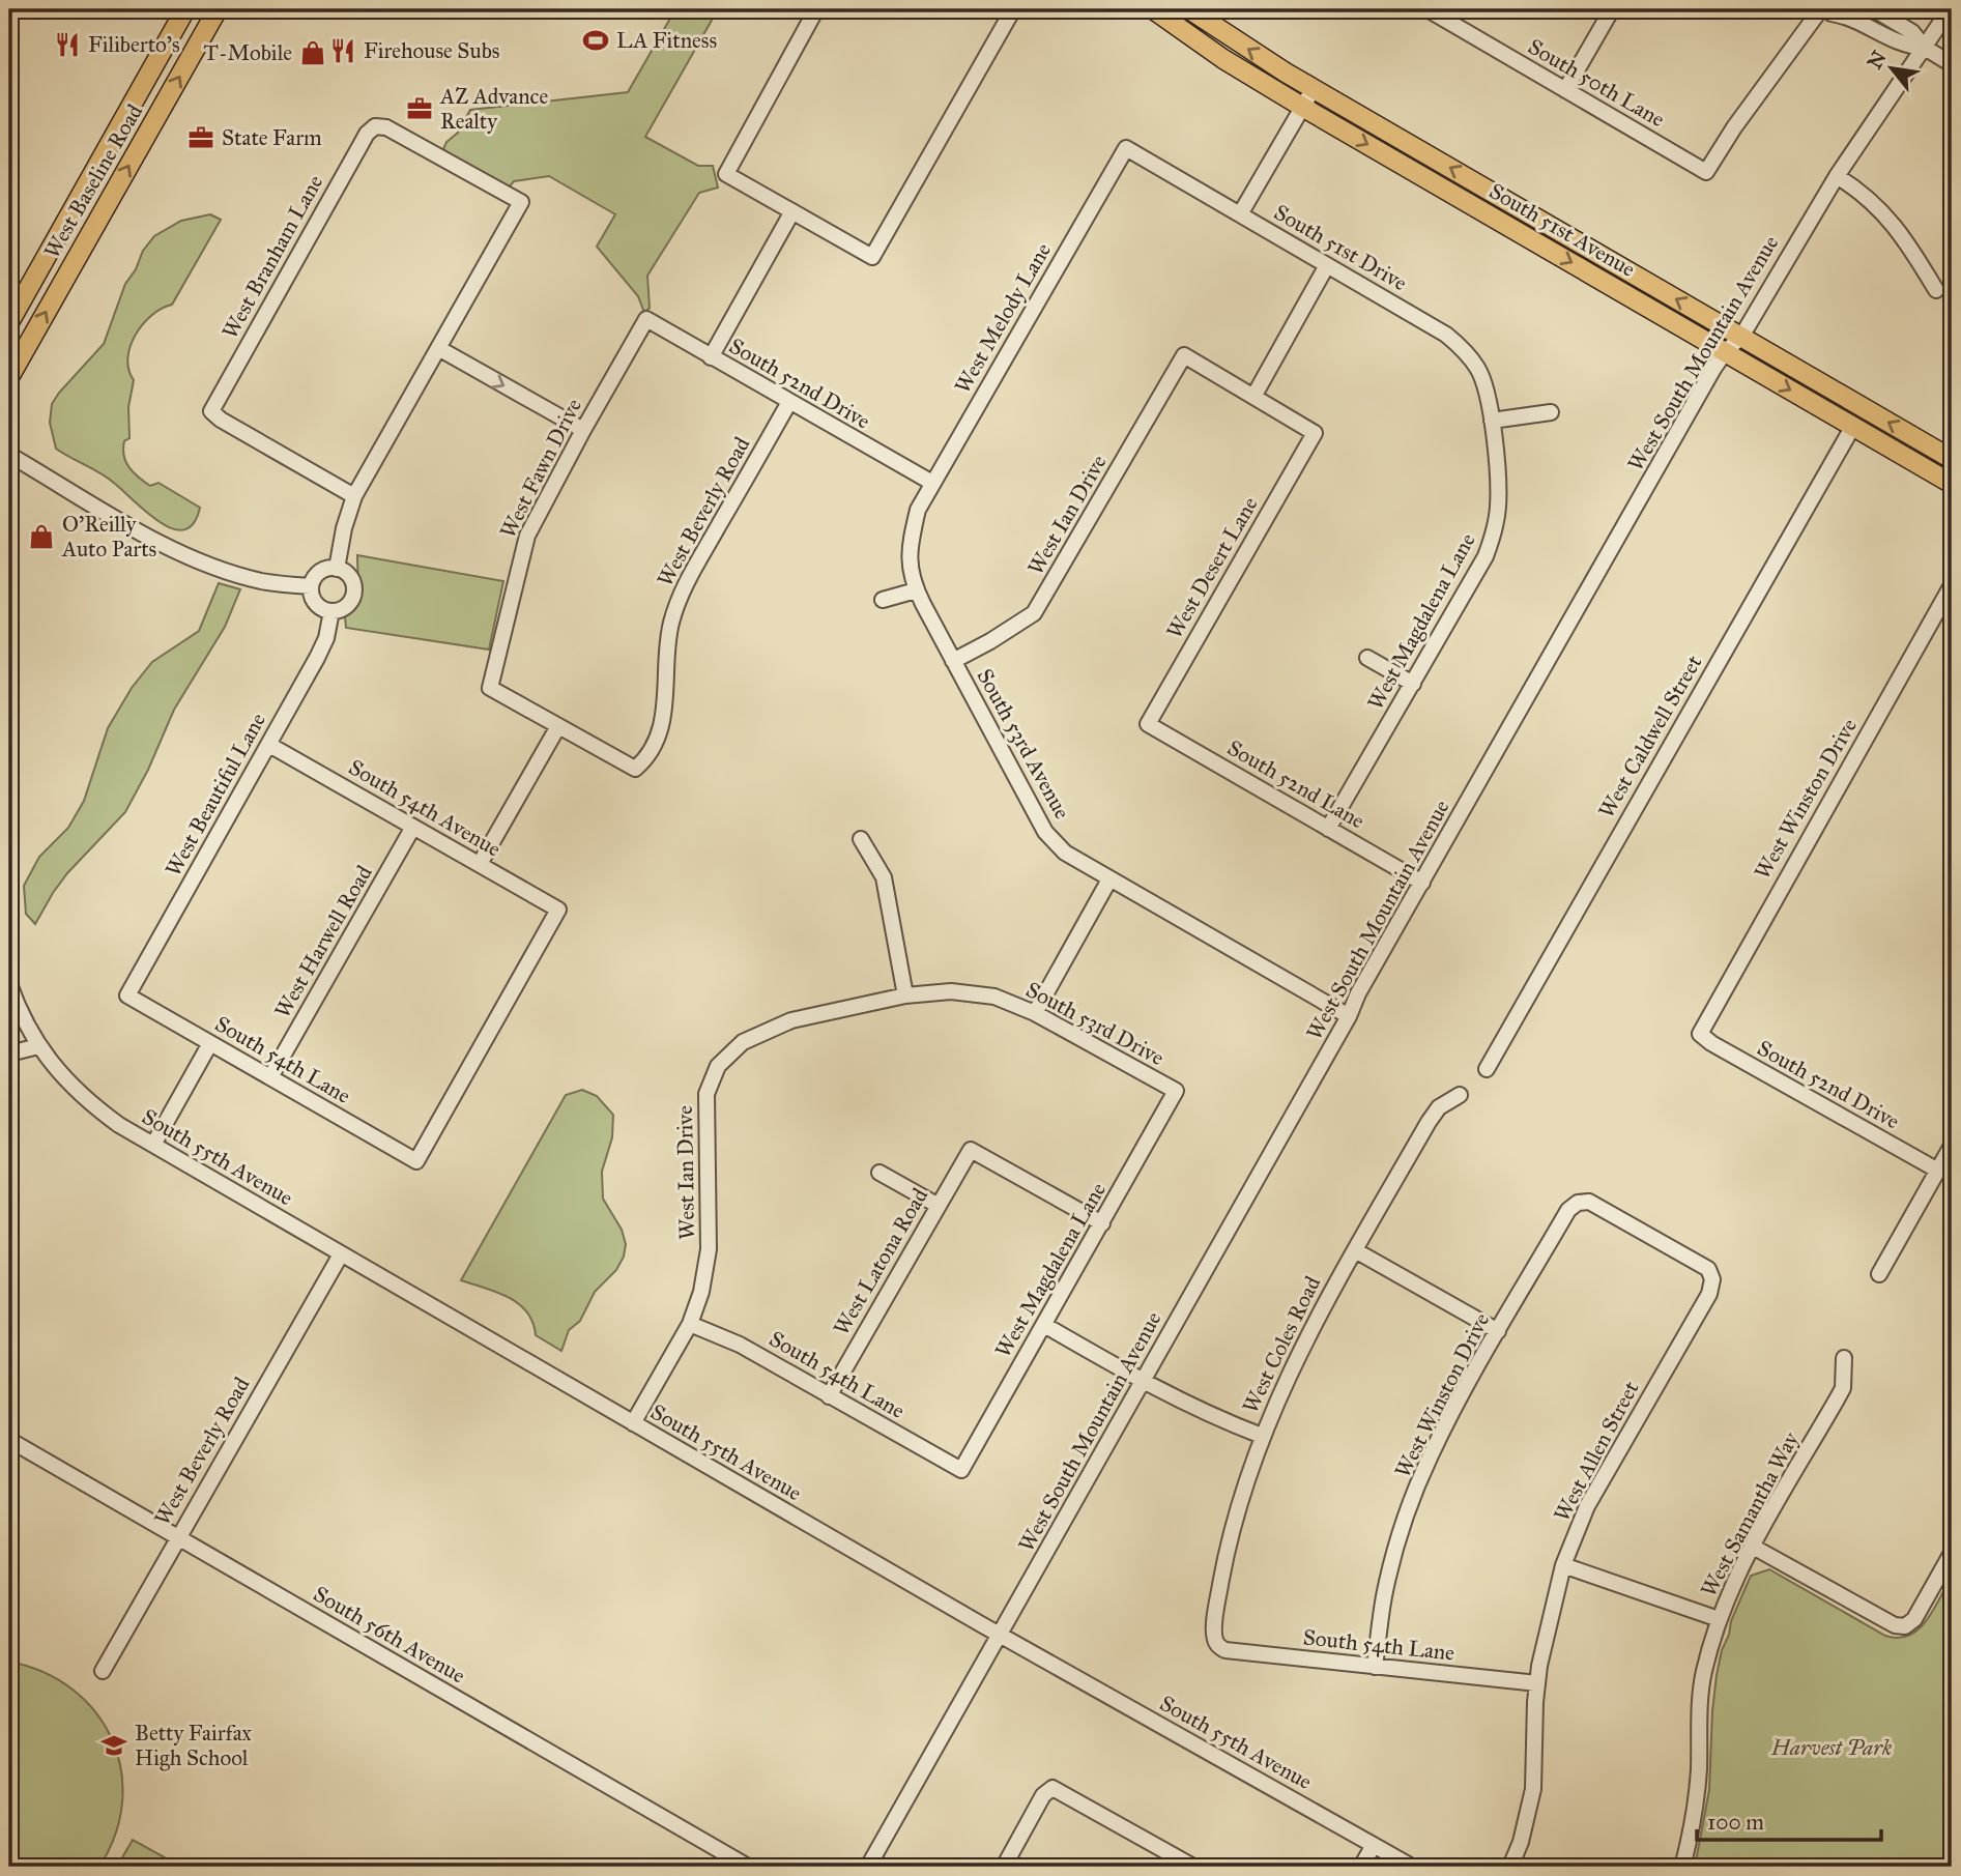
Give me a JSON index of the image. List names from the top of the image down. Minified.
{"streets":{"main road":["West Baseline Road","South 51st Avenue"],"street":["South 50th Lane","South 51st Drive","West Branham Lane","West Melody Lane","West South Mountain Avenue","South 52nd Drive","West Fawn Drive","West Beverly Road","West Ian Drive","West Desert Lane","West Magdalena Lane","West Caldwell Street","South 53rd Avenue","South 52nd Lane","West Beautiful Lane","West Winston Drive","South 54th Avenue","West Harwell Road","South 53rd Drive","South 54th Lane","South 55th Avenue","West Latona Road","West Coles Road","West Allen Street","West Samantha Way","South 56th Avenue"]},"crossings":[["South 51st Avenue","West South Mountain Avenue"],["South 51st Avenue","West Caldwell Street"],["South 51st Drive","West Melody Lane"],["South 51st Drive","West Magdalena Lane"],["West Melody Lane","South 52nd Drive"],["West Melody Lane","South 53rd Avenue"],["West South Mountain Avenue","South 53rd Avenue"],["West South Mountain Avenue","South 52nd Lane"],["West South Mountain Avenue","South 55th Avenue"],["South 52nd Drive","West Fawn Drive"],["South 52nd Drive","West Beverly Road"],["South 52nd Drive","West Winston Drive"],["West Fawn Drive","West Beverly Road"],["West Beverly Road","South 55th Avenue"],["West Beverly Road","South 56th Avenue"],["West Ian Drive","West Desert Lane"],["West Ian Drive","South 53rd Avenue"],["West Ian Drive","South 53rd Drive"],["West Ian Drive","South 54th Lane"],["West Ian Drive","South 55th Avenue"],["West Desert Lane","South 52nd Lane"],["West Magdalena Lane","South 52nd Lane"],["West Magdalena Lane","South 53rd Drive"],["West Magdalena Lane","South 54th Lane"],["West Magdalena Lane","West Latona Road"],["West Beautiful Lane","South 54th Avenue"],["West Beautiful Lane","South 54th Lane"],["West Winston Drive","South 54th Lane"],["West Winston Drive","West Allen Street"],["South 54th Avenue","West Harwell Road"],["South 54th Avenue","South 54th Lane"],["West Harwell Road","South 54th Lane"],["South 54th Lane","West Latona Road"],["South 54th Lane","West Coles Road"],["South 54th Lane","West Allen Street"]],"parks":["Harvest Park"],"places":{"sports":["LA Fitness"],"restaurant":["Filiberto's","Firehouse Subs"],"shop":["T-Mobile","O'Reilly Auto Parts"],"office":["AZ Advance Realty","State Farm"],"school or university":["Betty Fairfax High School"]},"scale_bar":"100 m","north":"top left"}
